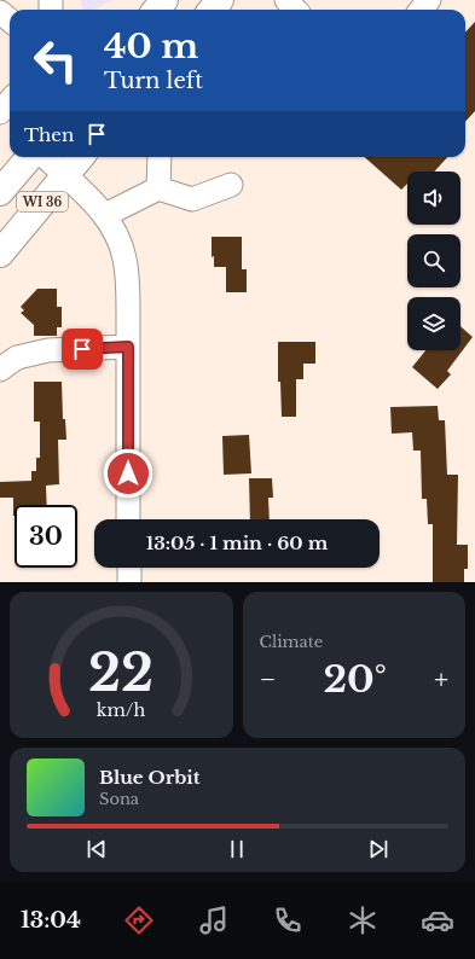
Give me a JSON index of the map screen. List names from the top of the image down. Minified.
{"streets":{"main road":["WI 36"]},"page":{"turn":["40 m","Turn left"],"then":"Then","limit":"30","trip":"13:05 · 1 min · 60 m","tile":"Climate","heat":["−","20°","+"],"song":["Blue Orbit","Sona"],"tabs":"13:04","gauge":["22","km/h"]}}
